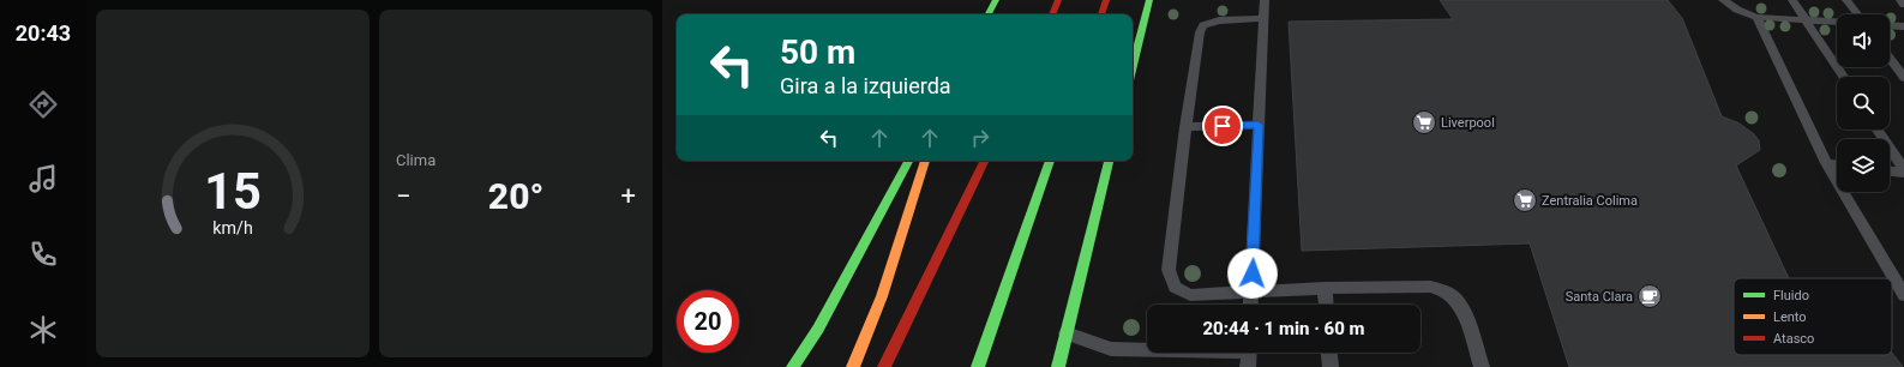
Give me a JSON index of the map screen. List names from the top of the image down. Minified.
{"places":{"supermarket":["Liverpool","Zentralia Colima"],"cafe":["Santa Clara"]},"legend":["Fluido","Lento","Atasco"],"page":{"tabs":"20:43","tile":"Clima","turn":["50 m","Gira a la izquierda"],"heat":["−","20°","+"],"limit":"20","trip":"20:44 · 1 min · 60 m","gauge":["15","km/h"]}}
